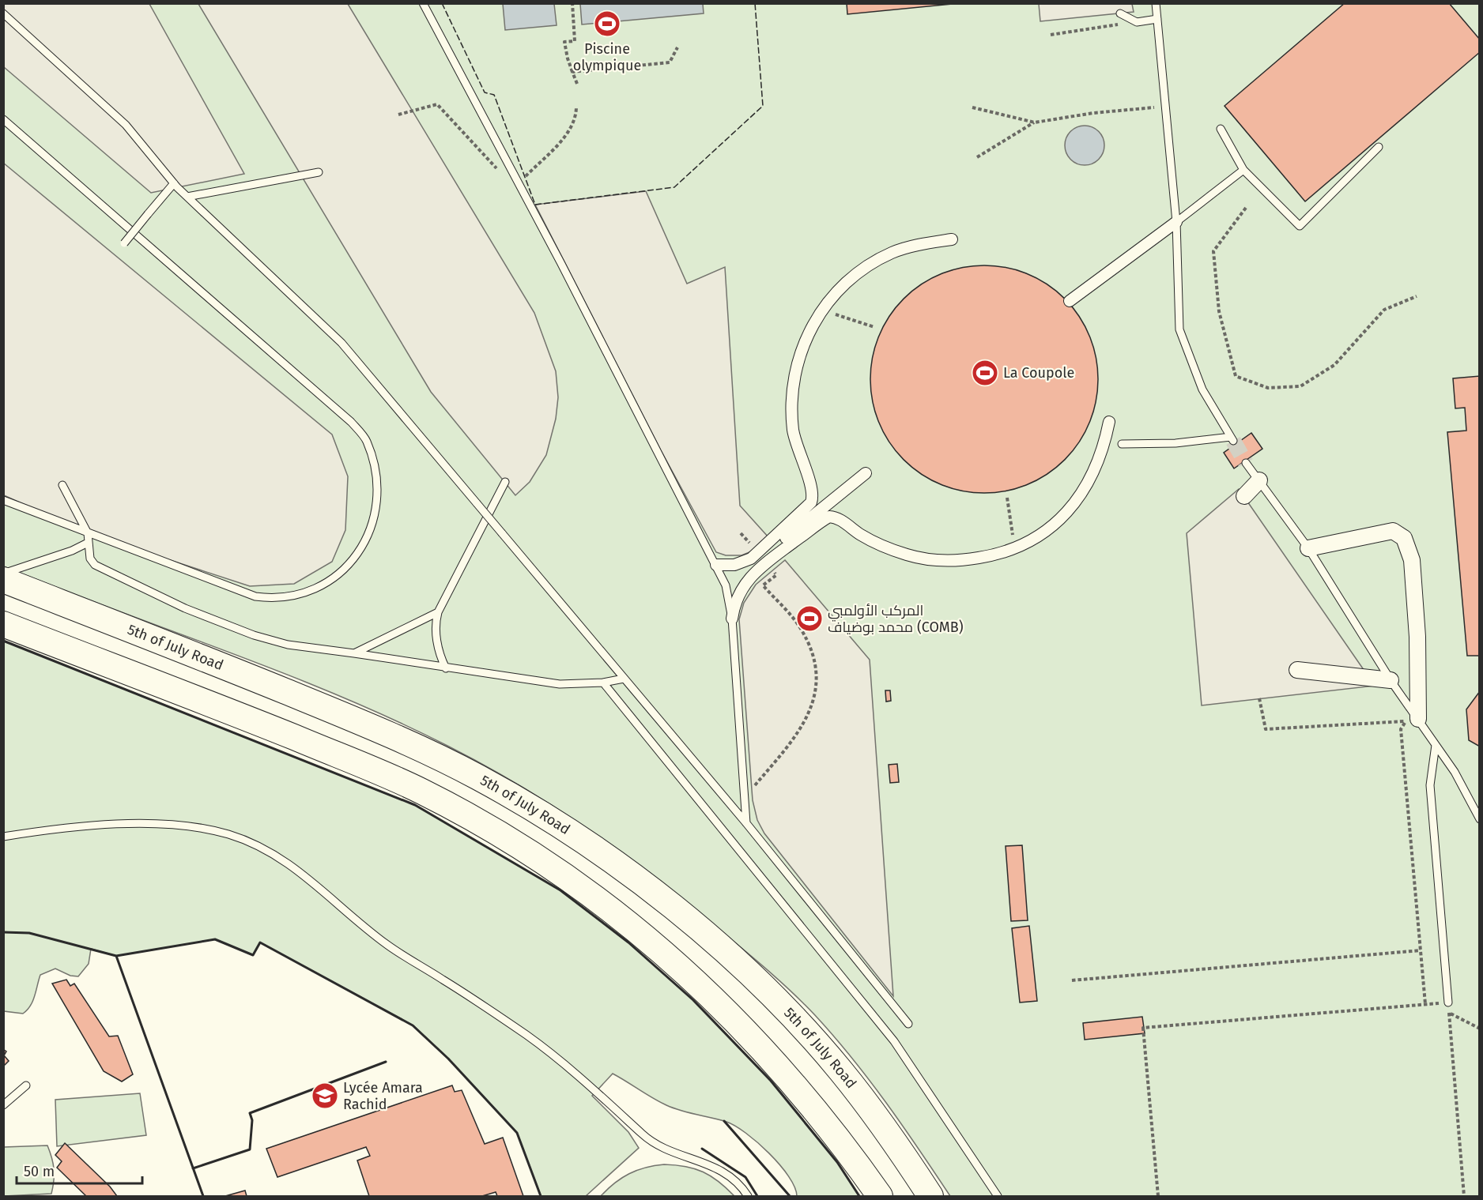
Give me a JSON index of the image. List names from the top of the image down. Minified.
{"streets":{"highway":["5th of July Road"]},"places":{"sports":["Piscine olympique","La Coupole","المركب الأولمبي محمد بوضياف (COMB)"],"school or university":["Lycée Amara Rachid"]},"scale_bar":"50 m"}
